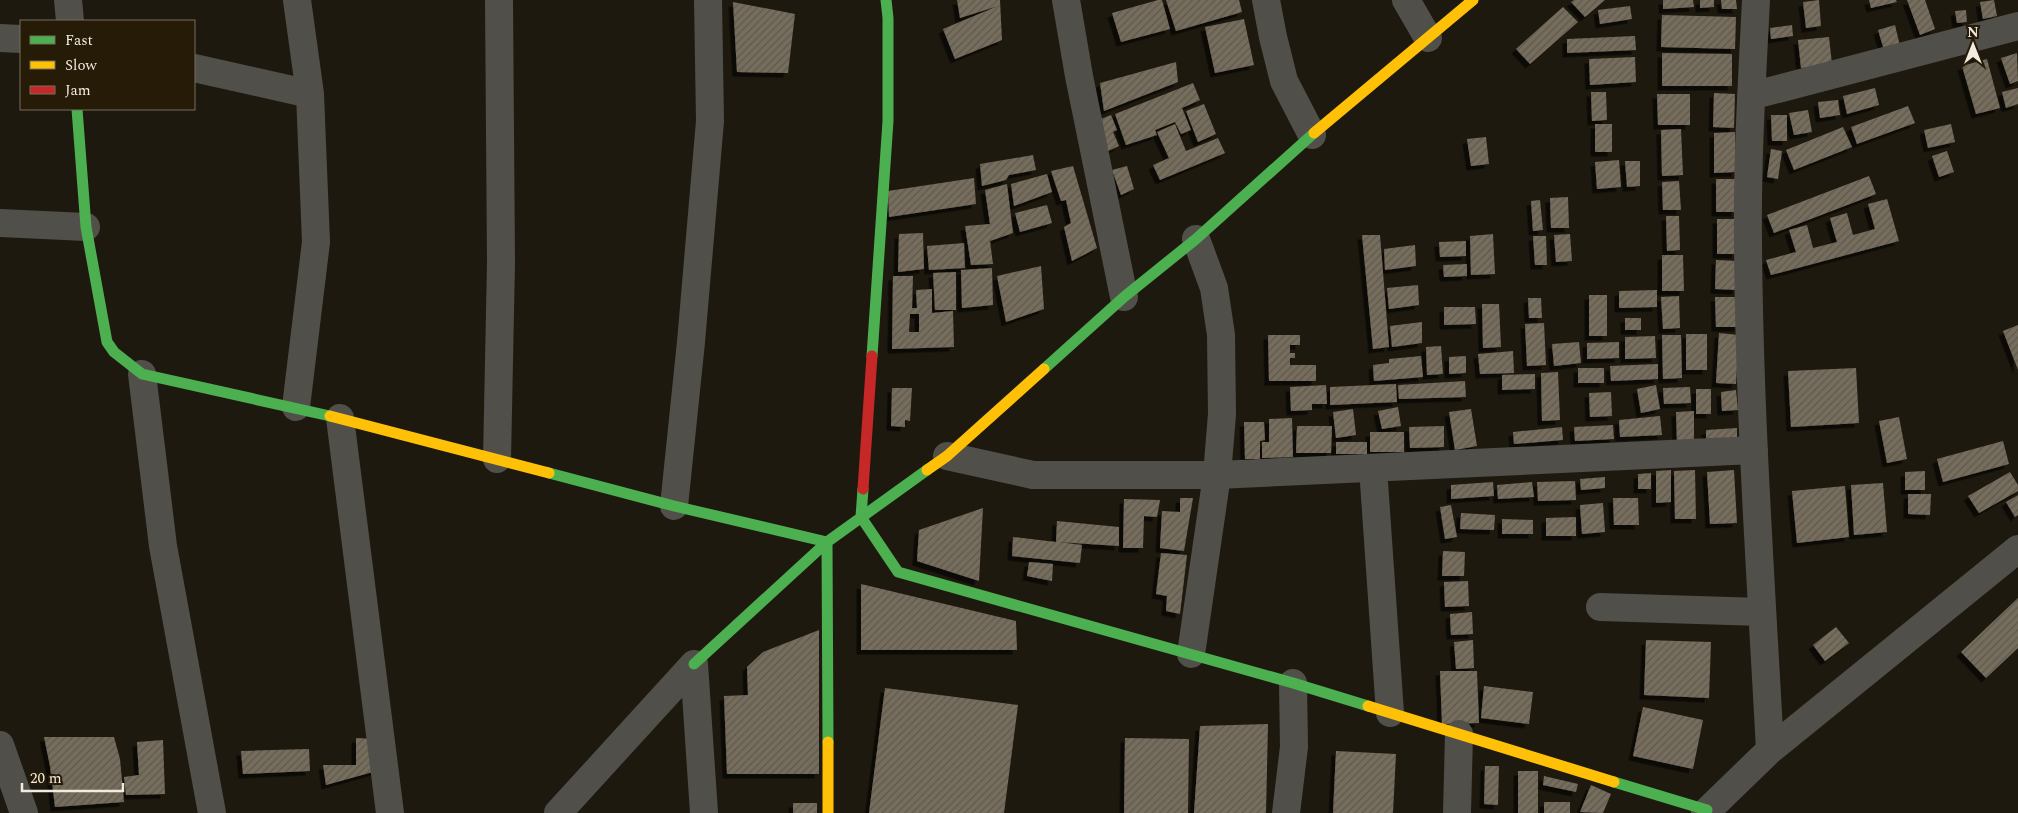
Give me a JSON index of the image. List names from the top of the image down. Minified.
{"legend":["Fast","Slow","Jam"],"scale_bar":"20 m","north":"top"}
